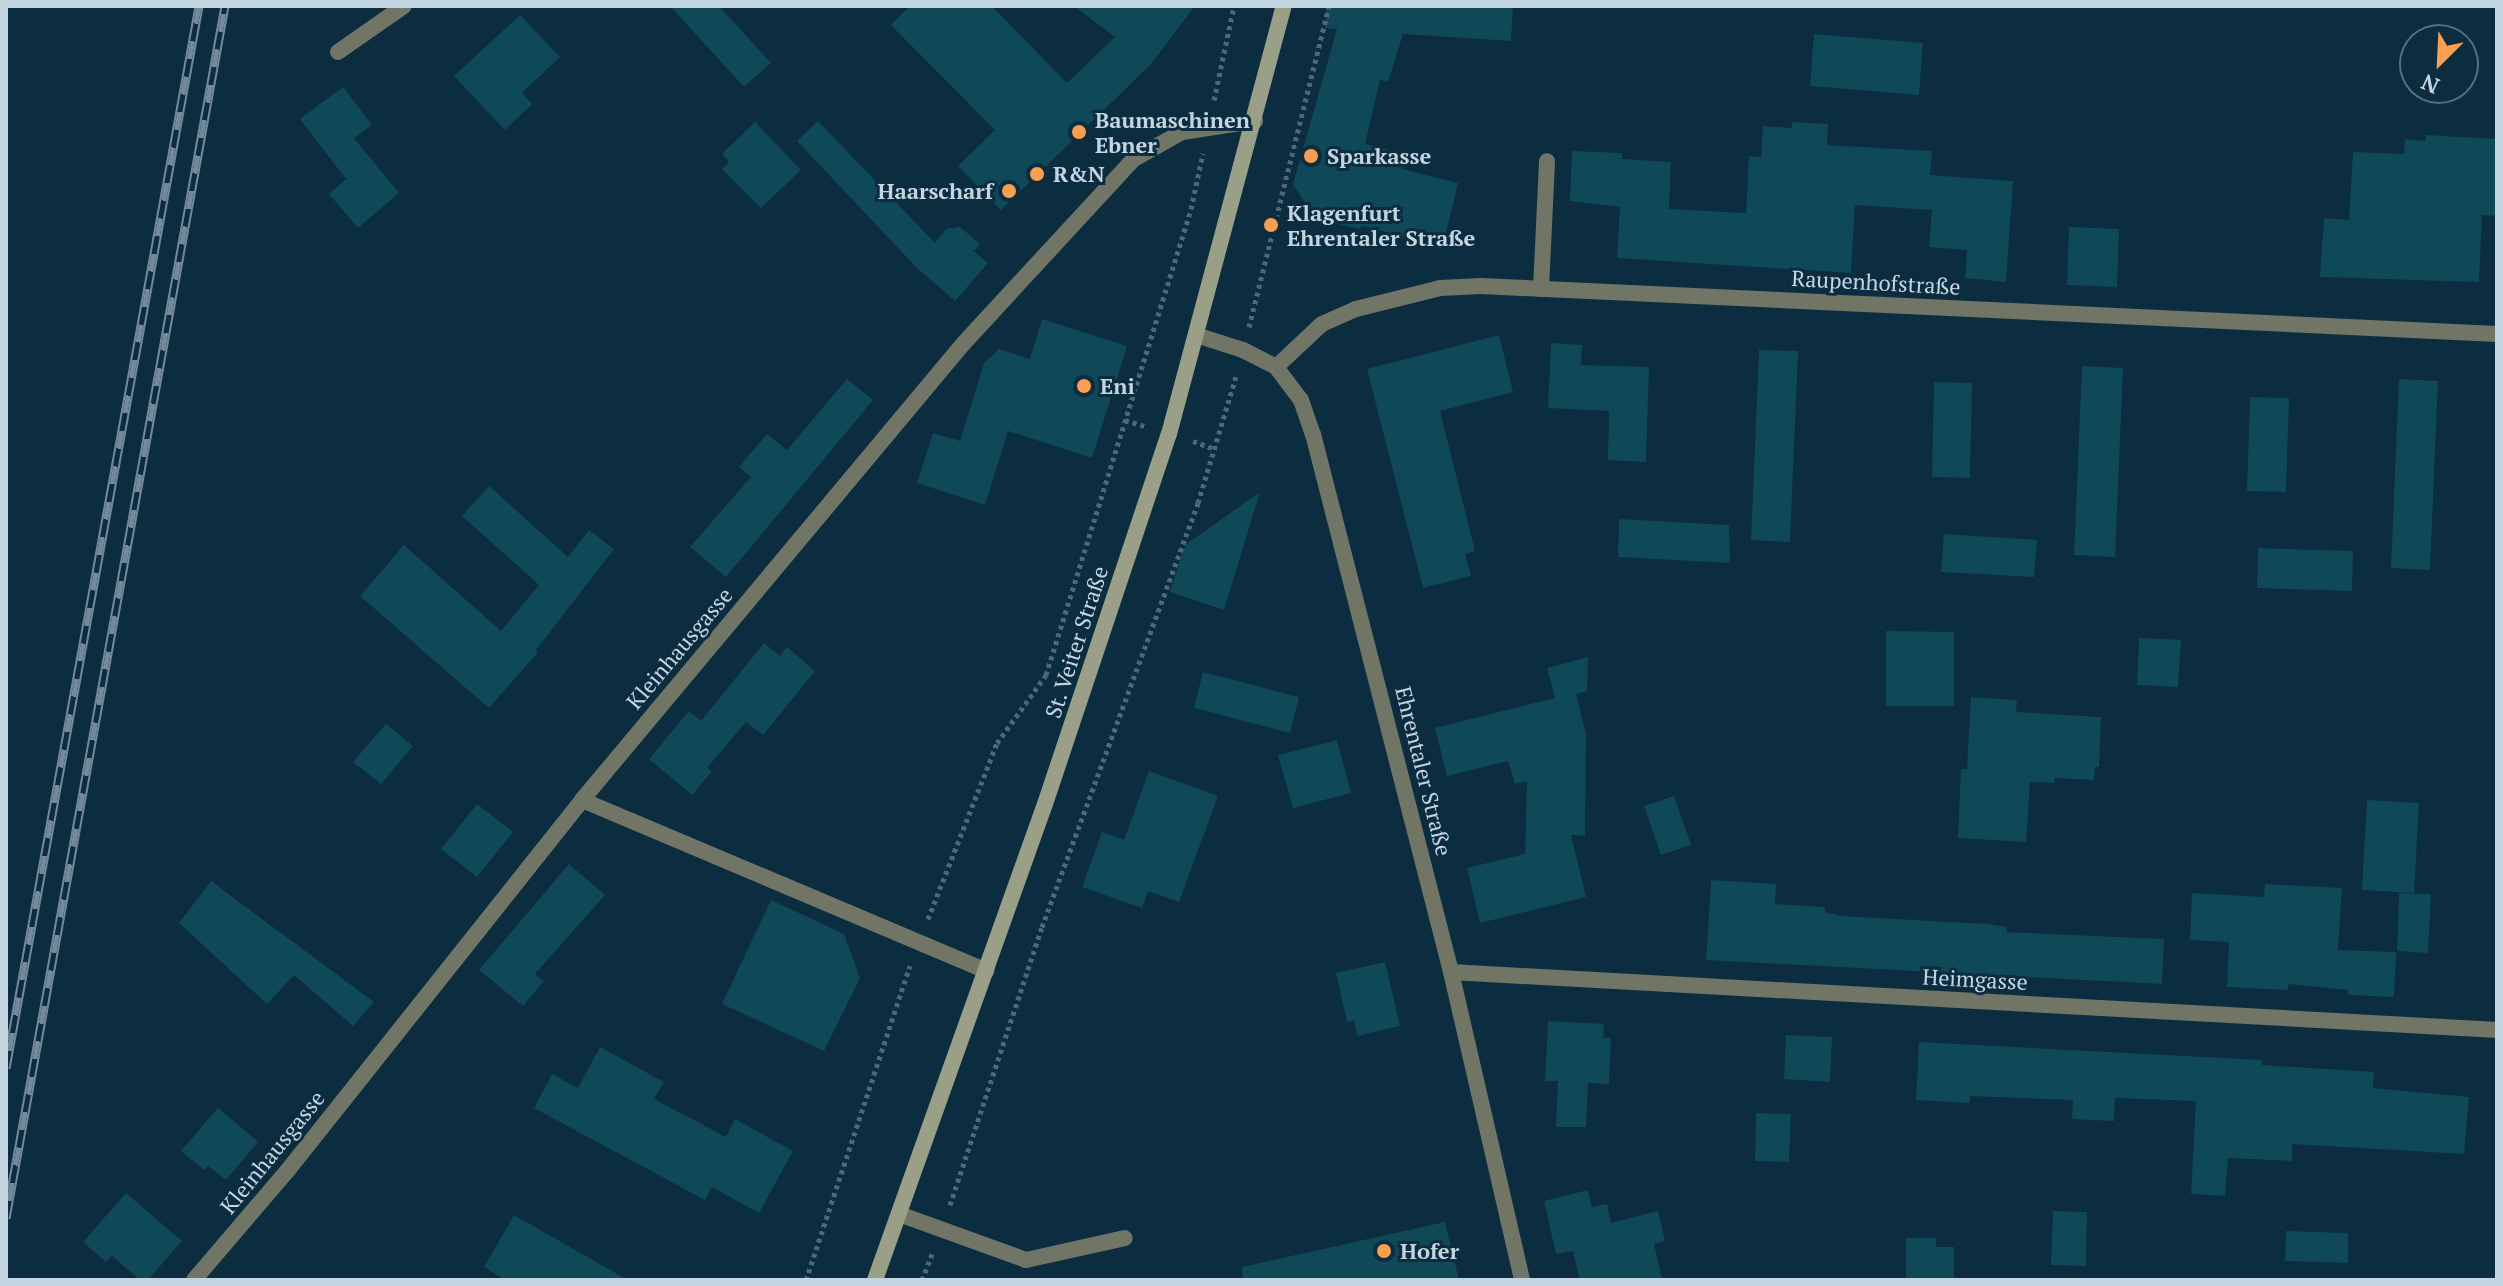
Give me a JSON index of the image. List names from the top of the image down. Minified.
{"streets":{"main road":["St. Veiter Straße"],"street":["Raupenhofstraße","Kleinhausgasse","Ehrentaler Straße","Heimgasse"]},"crossings":[["Raupenhofstraße","Ehrentaler Straße"],["St. Veiter Straße","Kleinhausgasse"],["St. Veiter Straße","Ehrentaler Straße"],["Ehrentaler Straße","Heimgasse"]],"places":["Baumaschinen Ebner","Sparkasse","R&N","Haarscharf","Klagenfurt Ehrentaler Straße","Eni","Hofer"],"north":"bottom left"}
